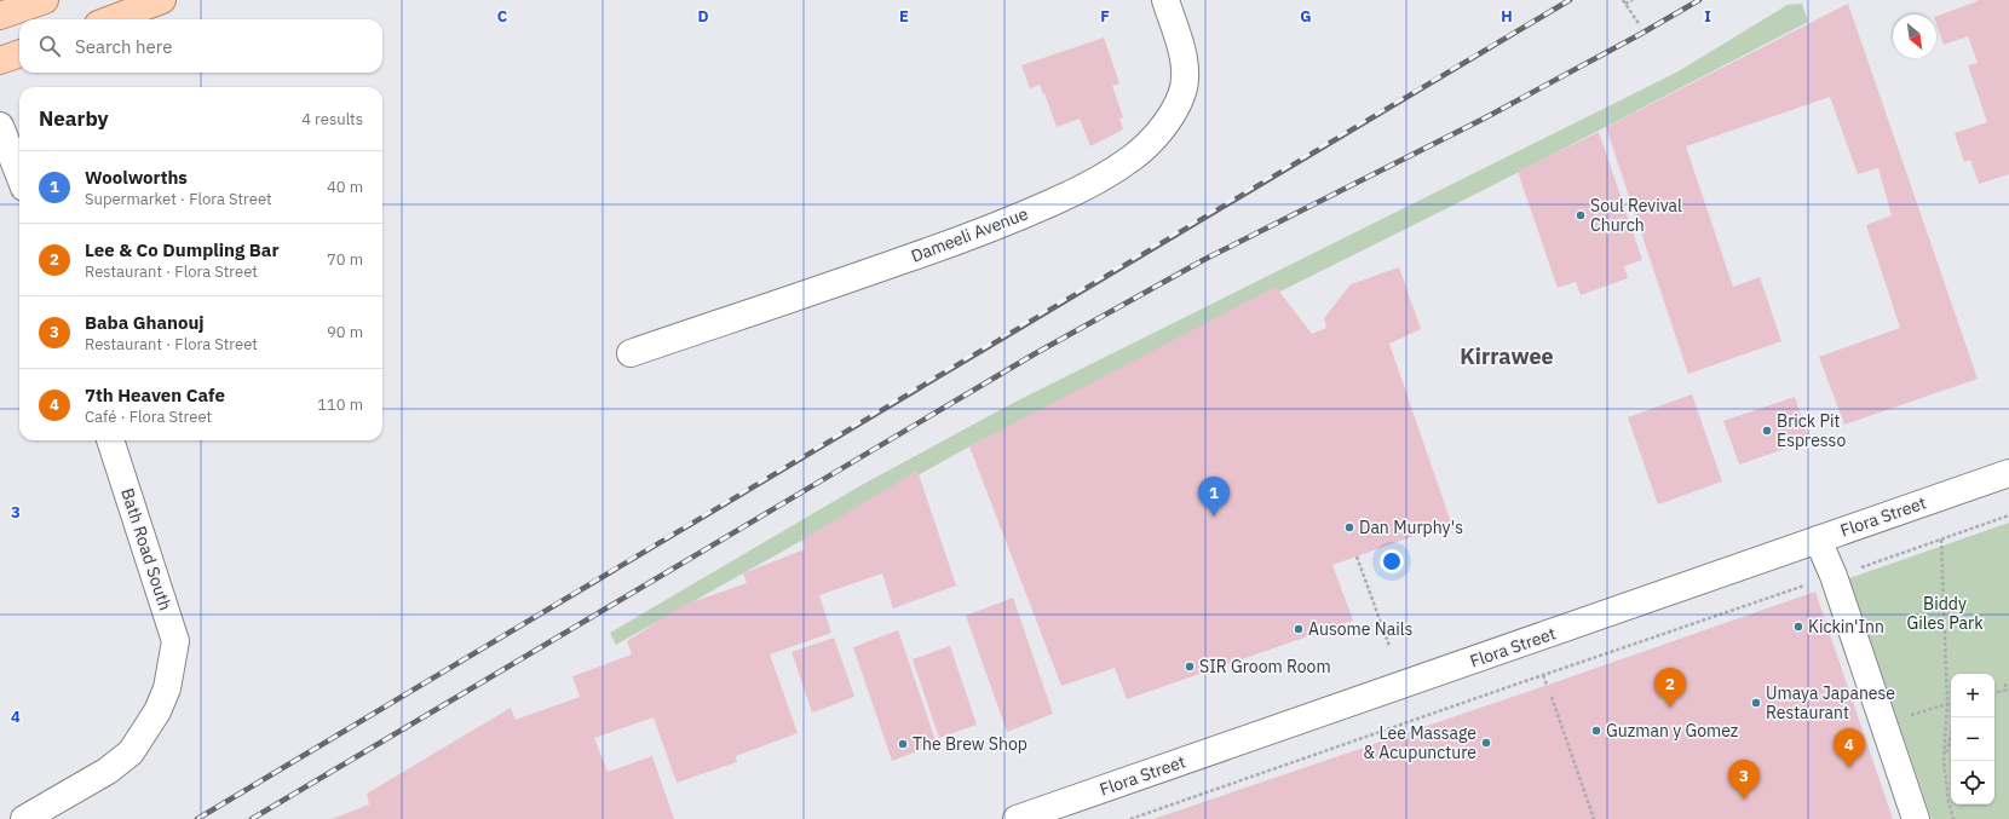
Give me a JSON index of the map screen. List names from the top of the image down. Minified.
{"streets":{"street":["Dameeli Avenue","Flora Street","Bath Road South"]},"districts":["Kirrawee"],"parks":["Biddy Giles Park"],"places":["Soul Revival Church","Brick Pit Espresso","Dan Murphy's","Kickin'Inn","Ausome Nails","SIR Groom Room","Umaya Japanese Restaurant","Guzman y Gomez","Lee Massage & Acupuncture","The Brew Shop"],"north":"bottom right","page":{"search":"Search here","heading":["Nearby","4 results"],"list":[{"mark":"1","name":"Woolworths","note":"Supermarket · Flora Street","value":"40 m"},{"mark":"2","name":"Lee & Co Dumpling Bar","note":"Restaurant · Flora Street","value":"70 m"},{"mark":"3","name":"Baba Ghanouj","note":"Restaurant · Flora Street","value":"90 m"},{"mark":"4","name":"7th Heaven Cafe","note":"Café · Flora Street","value":"110 m"}],"pins":["1","2","4","3"],"map_buttons":["+","−"]},"grid":{"columns":["C","D","E","F","G","H","I"],"rows":["3","4"]}}
